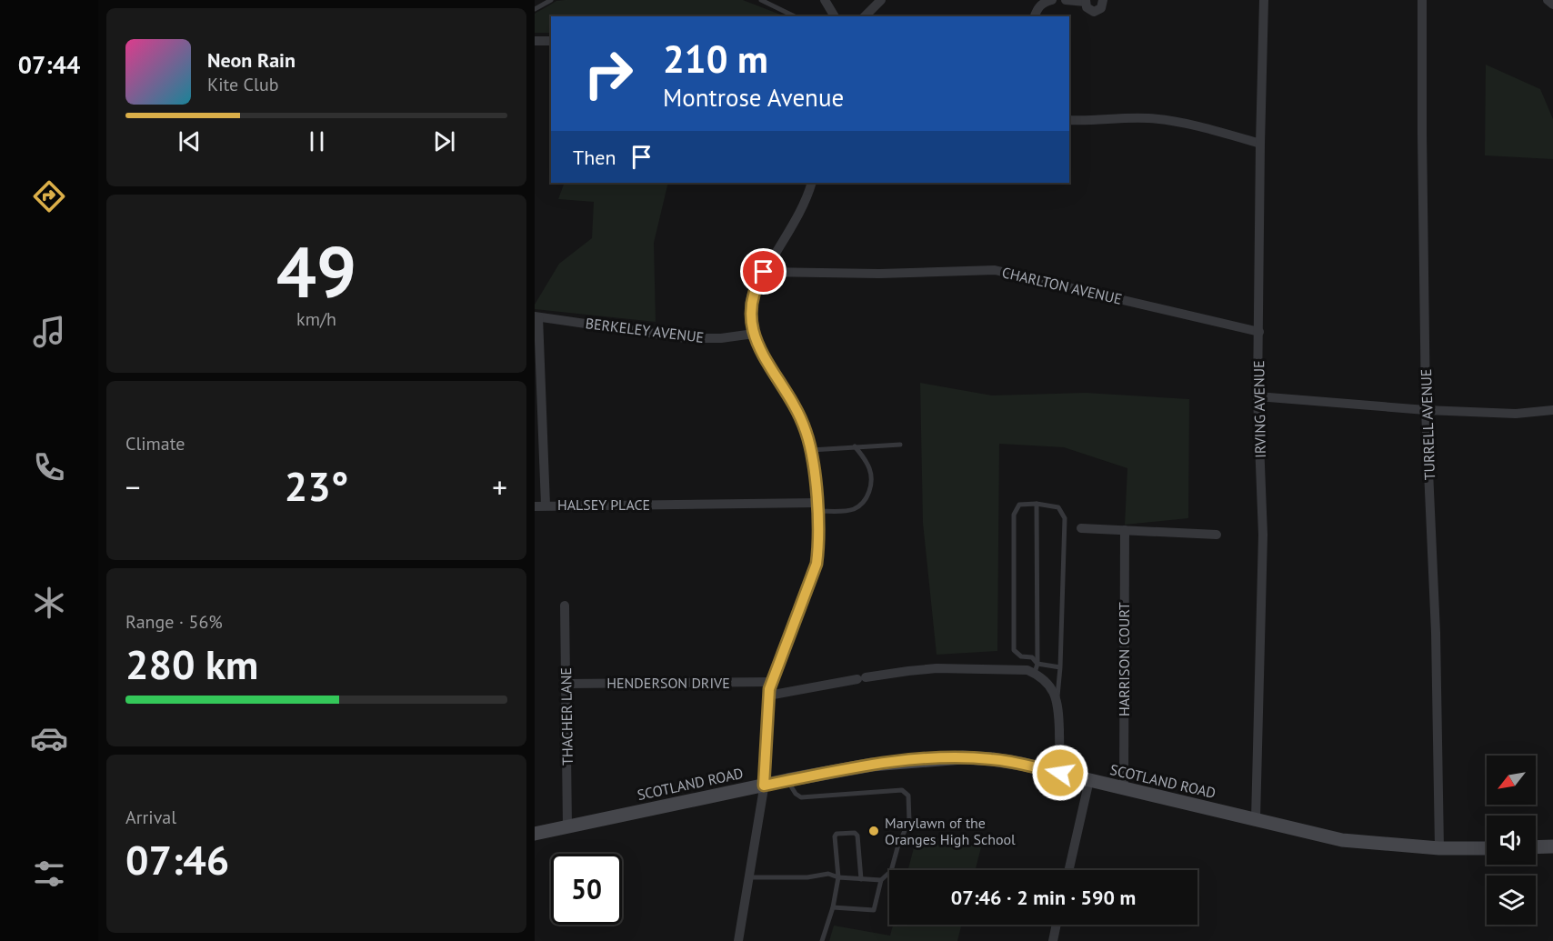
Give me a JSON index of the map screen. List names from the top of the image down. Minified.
{"streets":{"main road":["SCOTLAND ROAD"],"street":["CHARLTON AVENUE","BERKELEY AVENUE","IRVING AVENUE","TURRELL AVENUE","HALSEY PLACE","HARRISON COURT","HENDERSON DRIVE","THACHER LANE"]},"crossings":[["CHARLTON AVENUE","IRVING AVENUE"],["BERKELEY AVENUE","HALSEY PLACE"],["IRVING AVENUE","SCOTLAND ROAD"],["TURRELL AVENUE","SCOTLAND ROAD"],["HARRISON COURT","SCOTLAND ROAD"],["HENDERSON DRIVE","THACHER LANE"],["THACHER LANE","SCOTLAND ROAD"]],"places":["Marylawn of the Oranges High School"],"north":"bottom left","page":{"tabs":"07:44","turn":["210 m","Montrose Avenue"],"song":["Neon Rain","Kite Club"],"then":"Then","tile":[["49","km/h"],"Climate",["Range · 56%","280 km"],["Arrival","07:46"]],"heat":["−","23°","+"],"limit":"50","trip":"07:46 · 2 min · 590 m"}}
